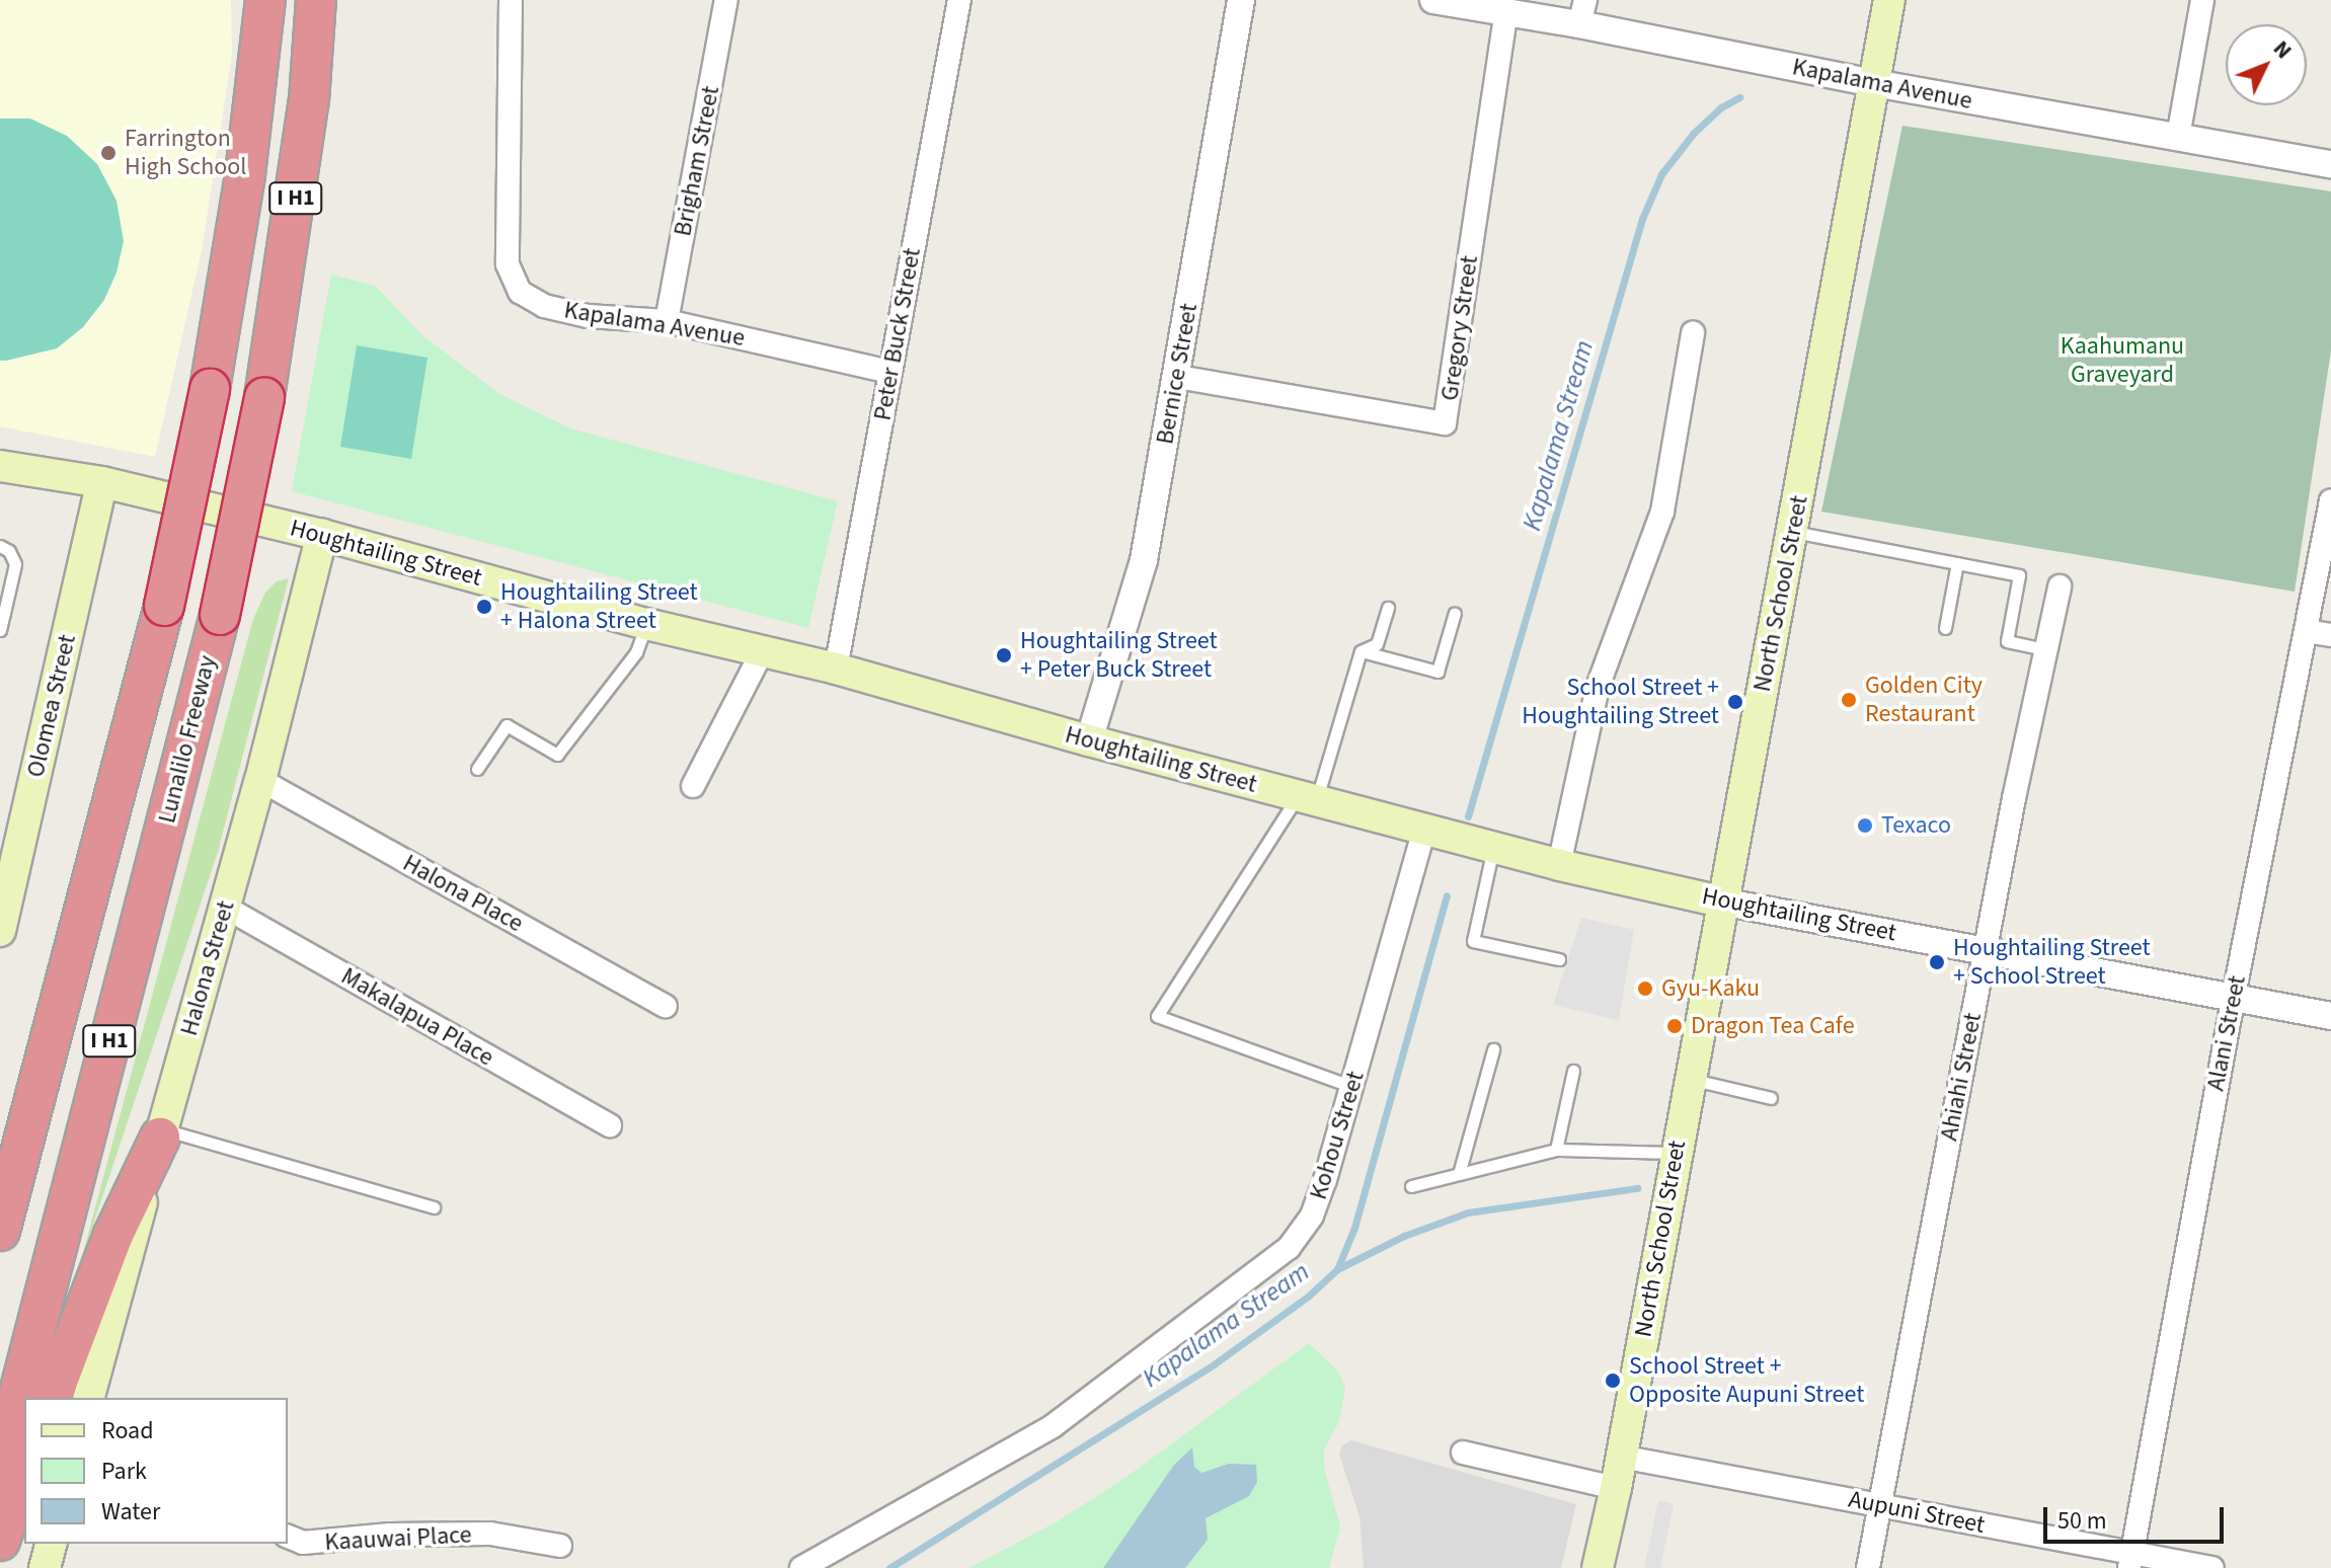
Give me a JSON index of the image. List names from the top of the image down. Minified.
{"streets":{"highway":["I H1","Lunalilo Freeway"],"main road":["Houghtailing Street","North School Street","Olomea Street","Halona Street"],"street":["Kapalama Avenue","Brigham Street","Gregory Street","Peter Buck Street","Bernice Street","Halona Place","Makalapua Place","Alani Street","Ahiahi Street","Kohou Street","Aupuni Street","Kaauwai Place"]},"crossings":[["Kapalama Avenue","Brigham Street"],["Kapalama Avenue","Gregory Street"],["Kapalama Avenue","Peter Buck Street"],["Kapalama Avenue","North School Street"],["Gregory Street","Bernice Street"],["Peter Buck Street","Houghtailing Street"],["Bernice Street","Houghtailing Street"],["Houghtailing Street","North School Street"],["Houghtailing Street","Olomea Street"],["Houghtailing Street","Halona Street"],["Houghtailing Street","Alani Street"],["Houghtailing Street","Ahiahi Street"],["Houghtailing Street","Kohou Street"],["North School Street","Aupuni Street"],["Halona Place","Halona Street"],["Halona Street","Makalapua Place"],["Alani Street","Aupuni Street"],["Ahiahi Street","Aupuni Street"]],"water":["Kapalama Stream"],"parks":["Kaahumanu Graveyard"],"places":["Farrington High School","Houghtailing Street + Halona Street","Houghtailing Street + Peter Buck Street","Golden City Restaurant","School Street + Houghtailing Street","Texaco","Houghtailing Street + School Street","Gyu-Kaku","Dragon Tea Cafe","School Street + Opposite Aupuni Street"],"legend":["Road","Park","Water"],"scale_bar":"50 m","north":"top right"}
